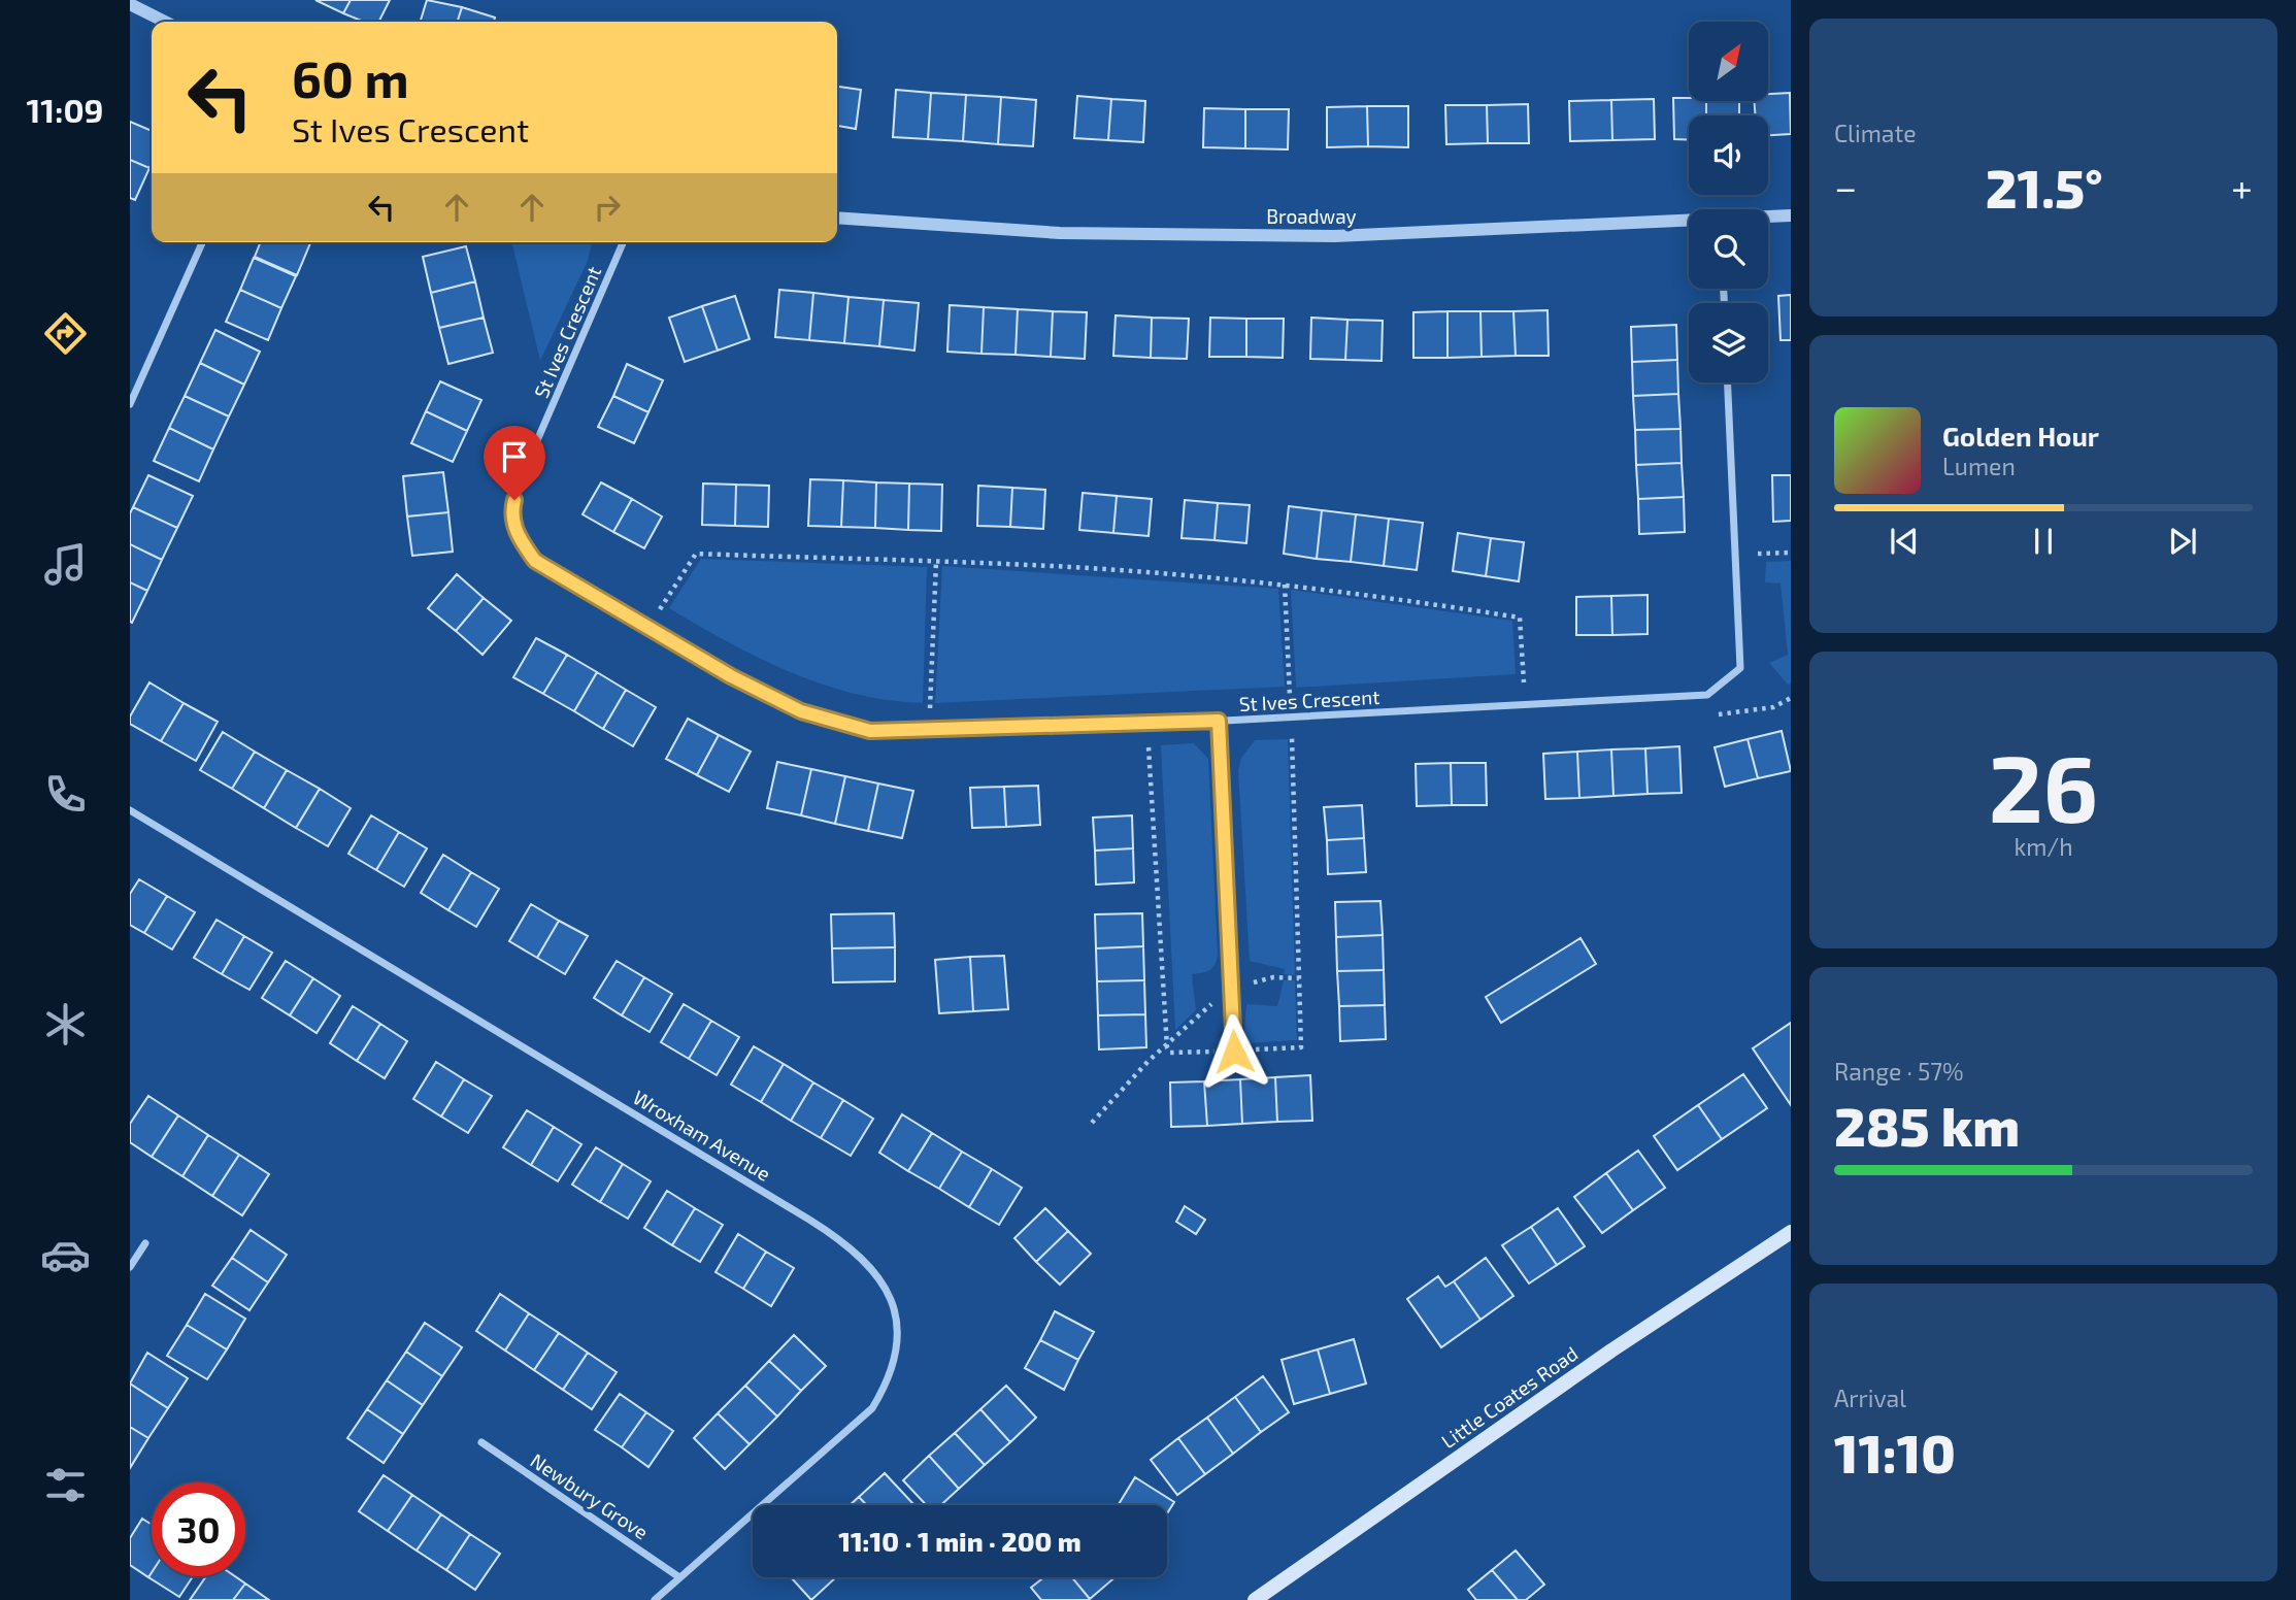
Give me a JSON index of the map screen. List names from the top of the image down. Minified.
{"streets":{"main road":["Little Coates Road"],"street":["Broadway","St Ives Crescent","Wroxham Avenue","Newbury Grove"]},"crossings":[["Wroxham Avenue","Newbury Grove"]],"north":"top right","page":{"tabs":"11:09","tile":["Climate",["26","km/h"],["Range · 57%","285 km"],["Arrival","11:10"]],"turn":["60 m","St Ives Crescent"],"heat":["−","21.5°","+"],"song":["Golden Hour","Lumen"],"limit":"30","trip":"11:10 · 1 min · 200 m"}}
